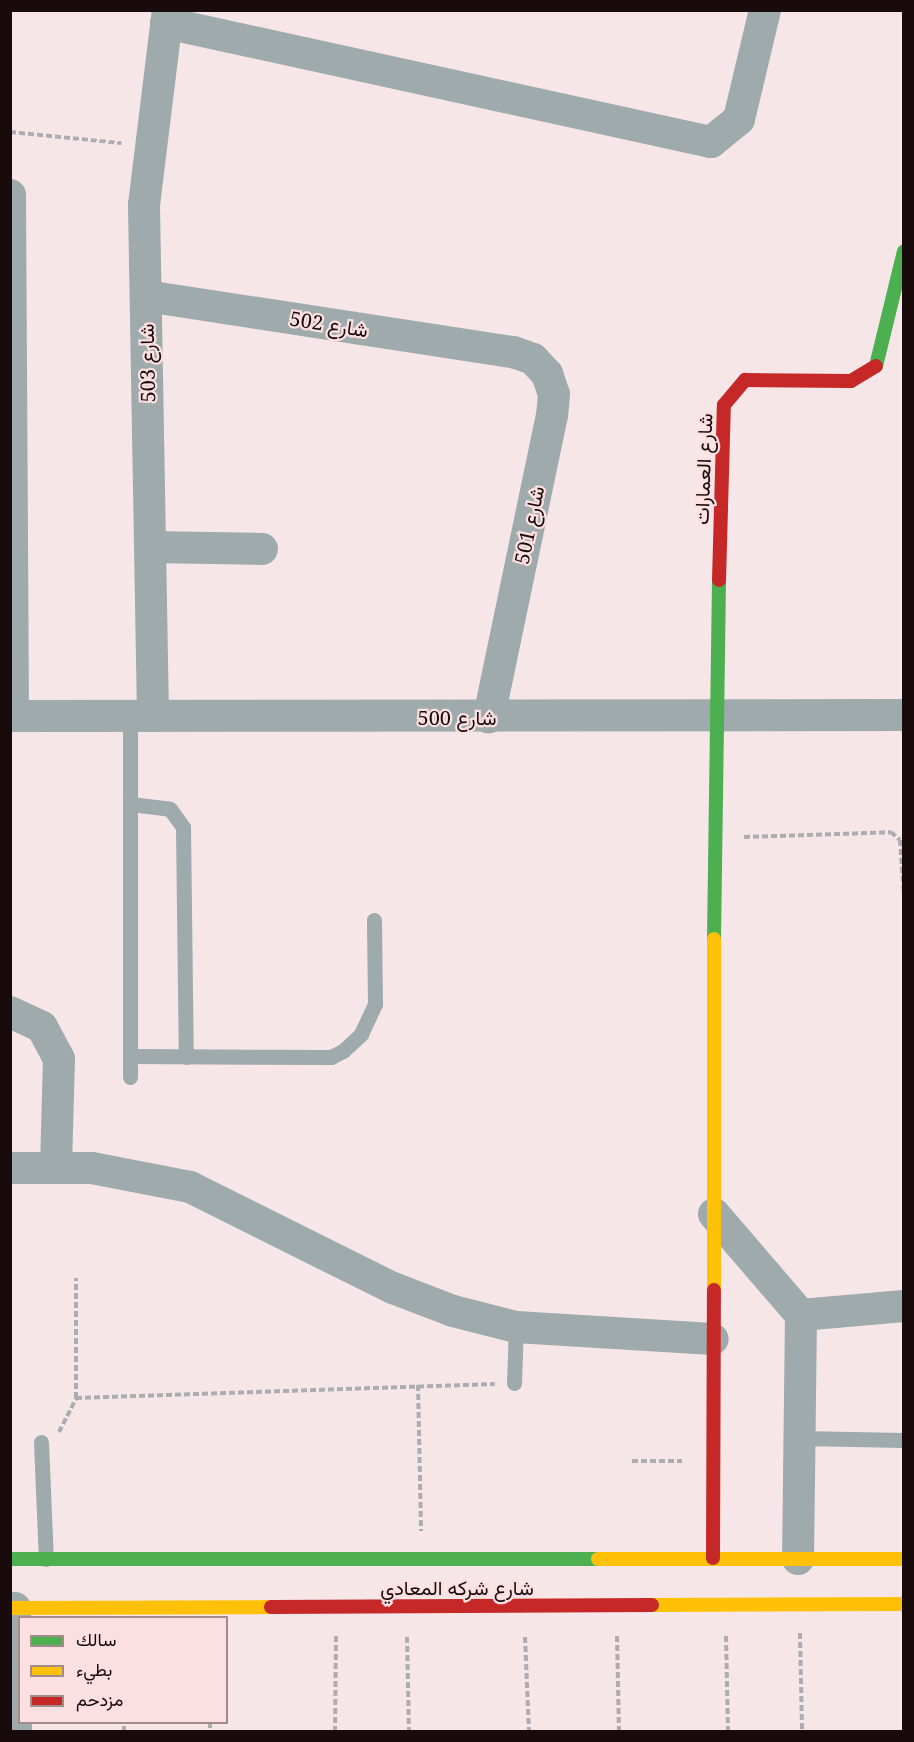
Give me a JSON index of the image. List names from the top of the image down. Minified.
{"streets":{"street":["شارع 502","شارع 503","شارع العمارات","شارع 501","شارع 500","شارع شركه المعادي"]},"crossings":[["شارع 502","شارع 503"],["شارع 502","شارع 501"],["شارع 503","شارع 500"],["شارع العمارات","شارع 500"],["شارع 501","شارع 500"]],"legend":["سالك","بطيء","مزدحم"]}
